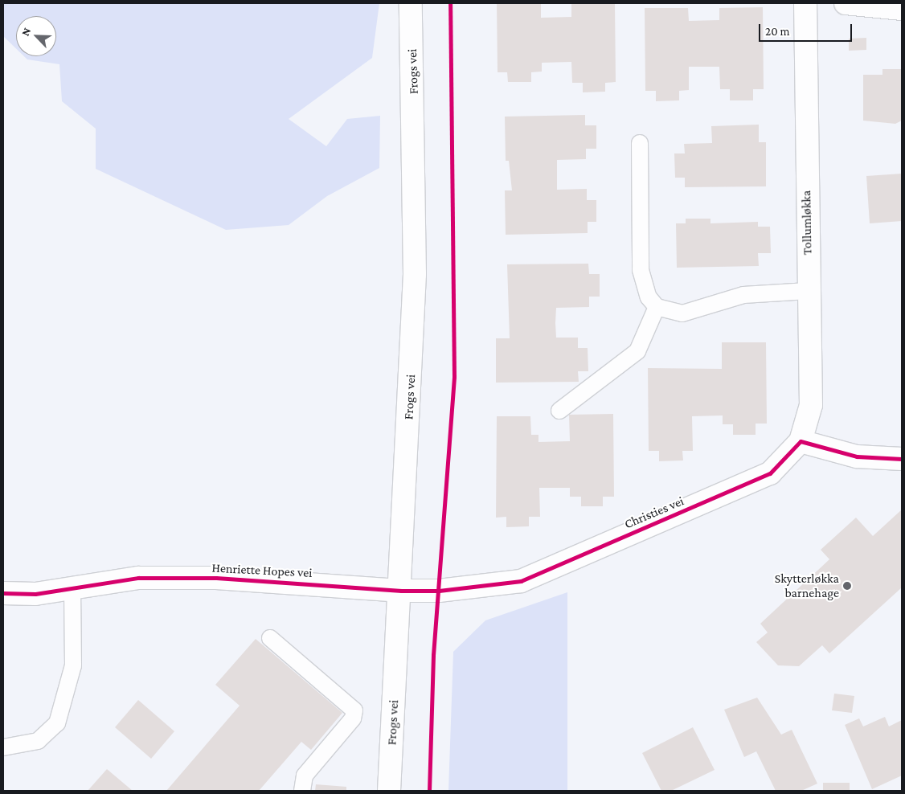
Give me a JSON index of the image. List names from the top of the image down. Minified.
{"streets":{"street":["Frogs vei","Tollumløkka","Christies vei","Henriette Hopes vei"]},"crossings":[["Frogs vei","Christies vei"],["Frogs vei","Henriette Hopes vei"],["Tollumløkka","Christies vei"],["Christies vei","Henriette Hopes vei"]],"places":["Skytterløkka barnehage"],"scale_bar":"20 m","north":"top left"}
